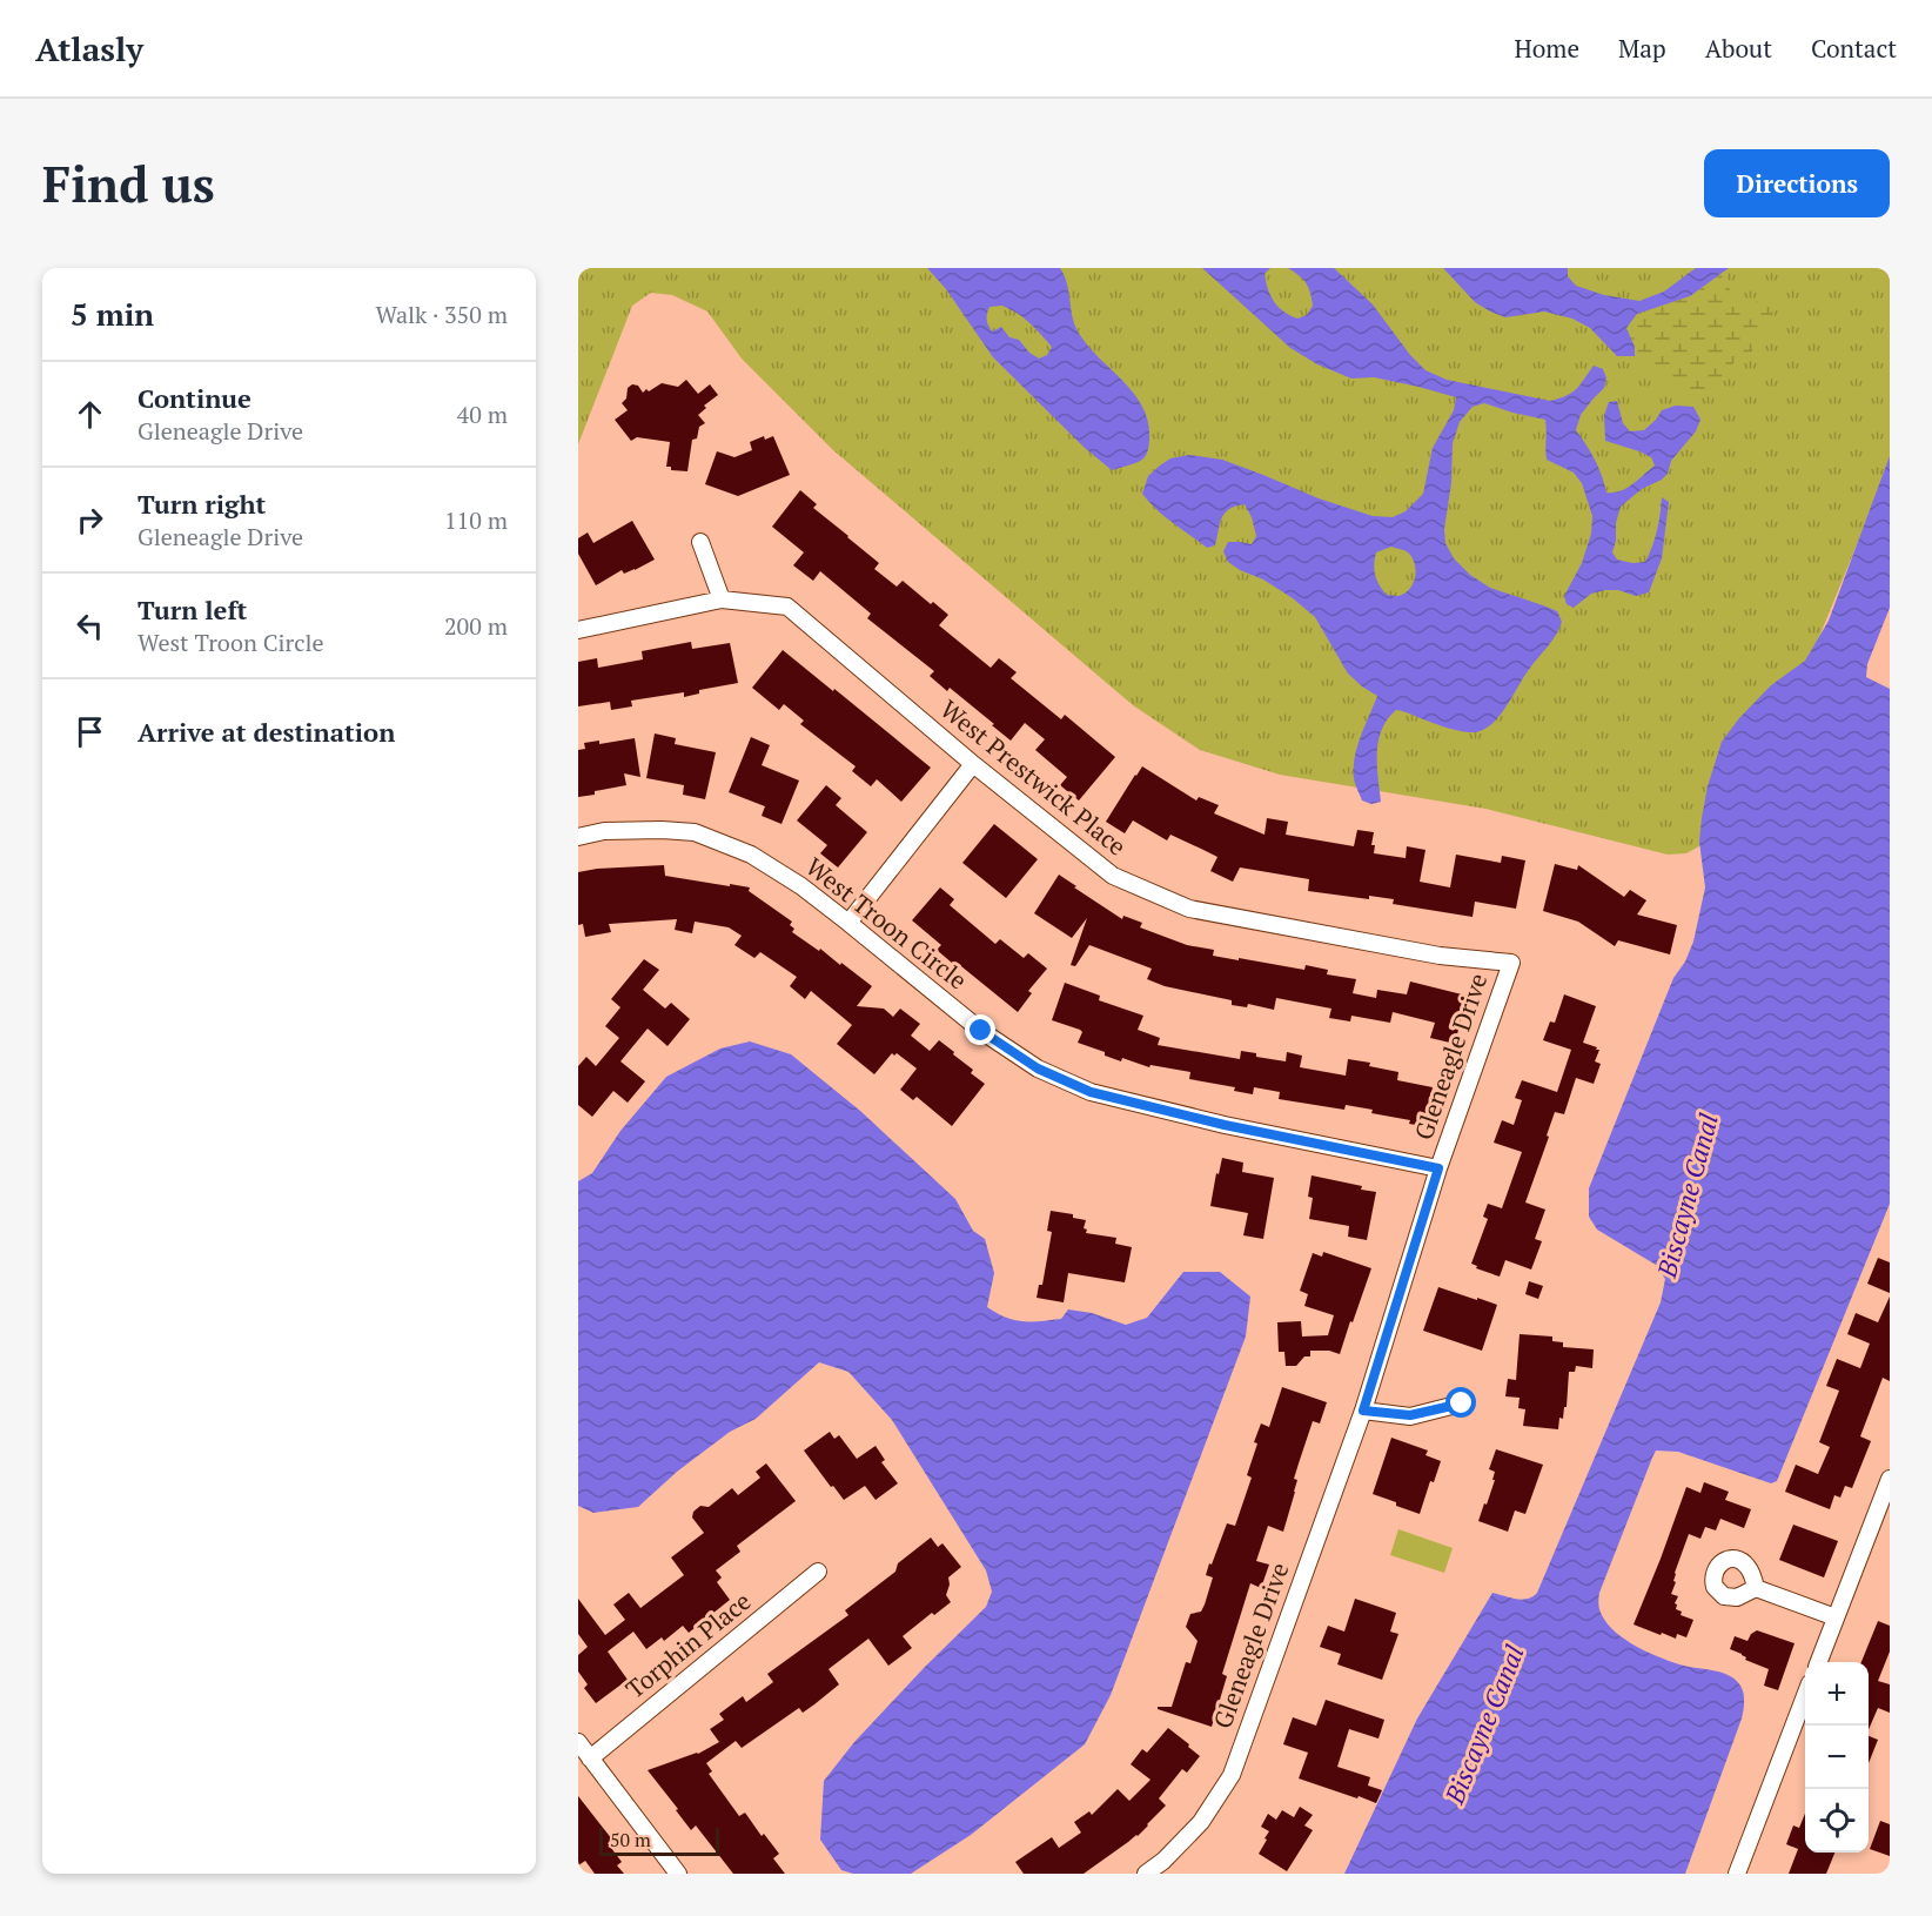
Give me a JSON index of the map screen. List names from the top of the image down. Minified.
{"streets":{"street":["West Prestwick Place","West Troon Circle","Gleneagle Drive","Torphin Place"]},"crossings":[["West Prestwick Place","Gleneagle Drive"],["West Troon Circle","Gleneagle Drive"]],"water":["Biscayne Canal"],"scale_bar":"50 m","page":{"header":"Atlasly","nav":["Home","Map","About","Contact"],"buttons":"Directions","title":"Find us","heading":["5 min","Walk · 350 m"],"list":[["Continue","Gleneagle Drive","40 m"],["Turn right","Gleneagle Drive","110 m"],["Turn left","West Troon Circle","200 m"],"Arrive at destination"],"map_buttons":["+","−"],"scale":"50 m"}}
